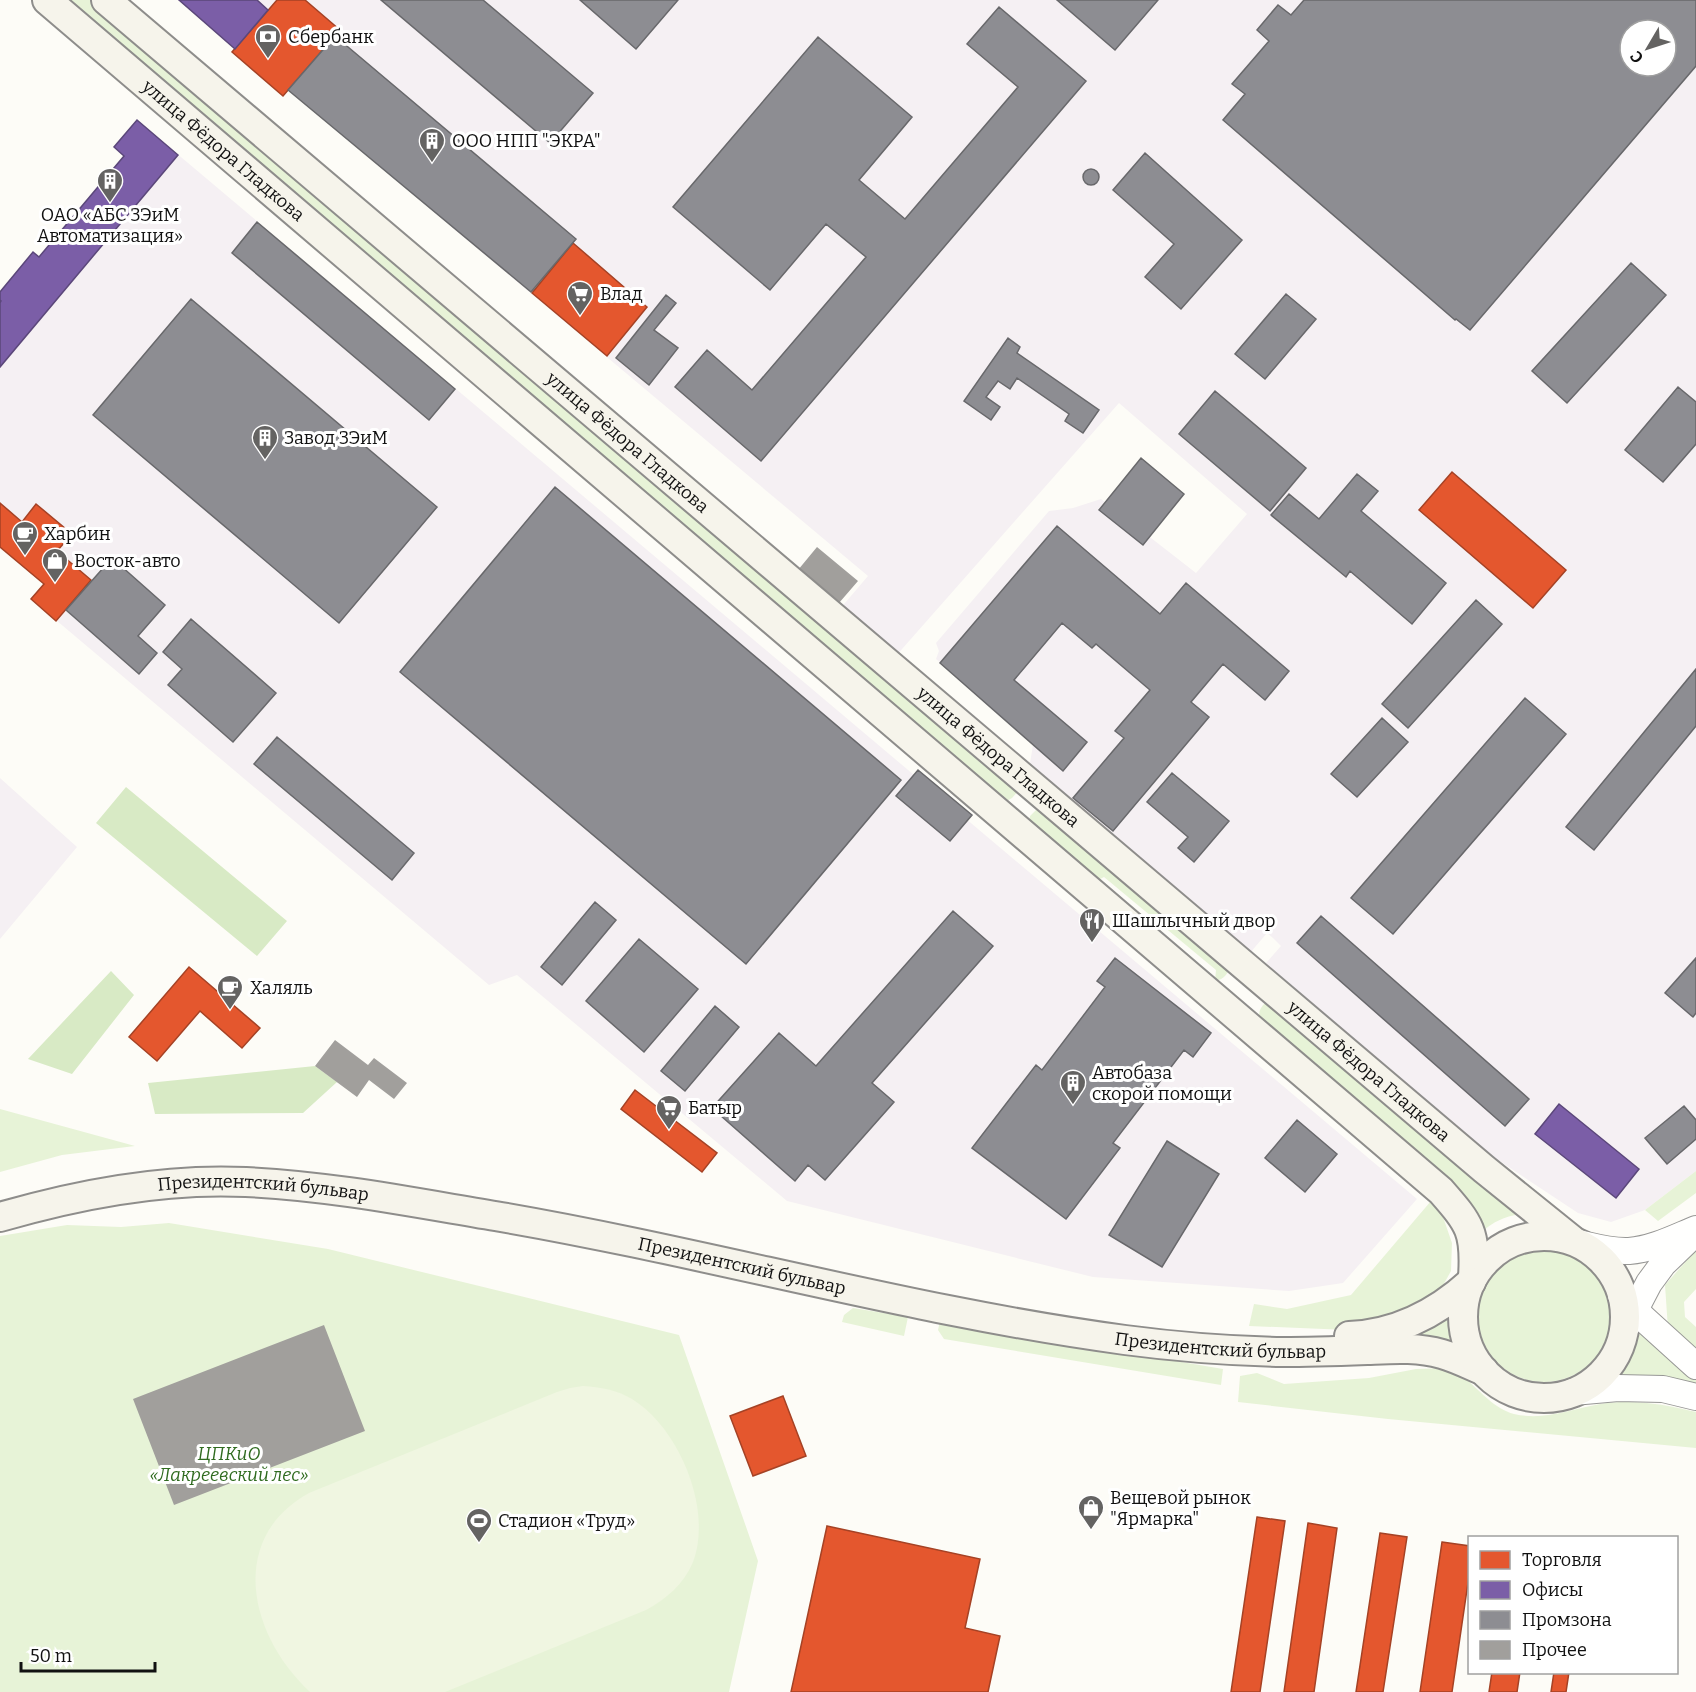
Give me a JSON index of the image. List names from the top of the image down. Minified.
{"streets":{"main road":["улица Фёдора Гладкова","Президентский бульвар"]},"crossings":[["улица Фёдора Гладкова","Президентский бульвар"]],"parks":["ЦПКиО «Лакреевский лес»"],"places":{"bank":["Сбербанк"],"building":["ООО НПП \"ЭКРА\"","ОАО «АБС ЗЭиМ Автоматизация»","Завод ЗЭиМ","Автобаза скорой помощи"],"supermarket":["Влад","Батыр"],"cafe":["Харбин","Халяль"],"shop":["Восток-авто","Вещевой рынок \"Ярмарка\""],"restaurant":["Шашлычный двор"],"sports":["Стадион «Труд»"]},"legend":["Торговля","Офисы","Промзона","Прочее"],"scale_bar":"50 m","north":"bottom left"}
